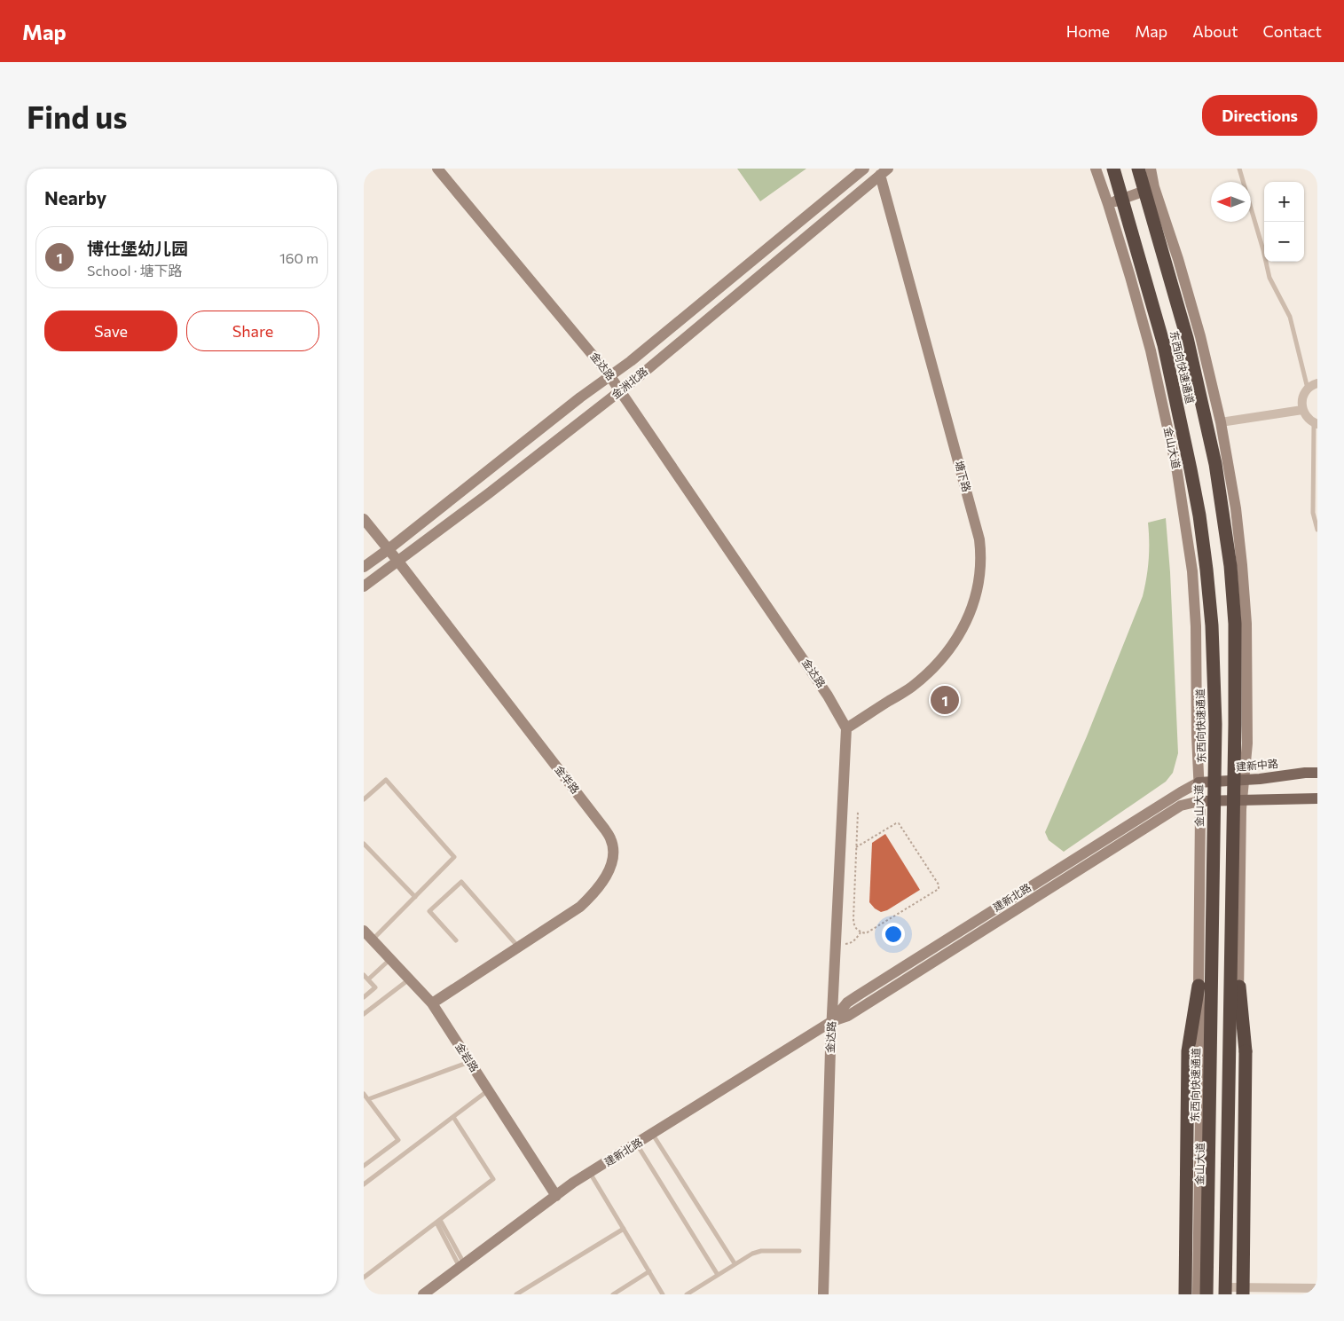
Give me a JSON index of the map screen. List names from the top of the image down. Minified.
{"streets":{"highway":["东西向快速通道"],"main road":["金达路","金洲北路","金山大道","塘下路","建新中路","金华路","建新北路","金岩路"]},"crossings":[["金达路","金洲北路"],["金达路","塘下路"],["金达路","建新北路"],["金洲北路","塘下路"],["金洲北路","金华路"],["金山大道","建新中路"],["金山大道","建新北路"],["建新中路","建新北路"],["金华路","金岩路"],["建新北路","金岩路"]],"north":"left","page":{"header":"Map","nav":["Home","Map","About","Contact"],"buttons":["Directions",["Save","Share"]],"title":"Find us","heading":"Nearby","map_buttons":["+","−"],"list":[{"mark":"1","name":"博仕堡幼儿园","note":"School · 塘下路","value":"160 m"}],"pins":"1"}}
